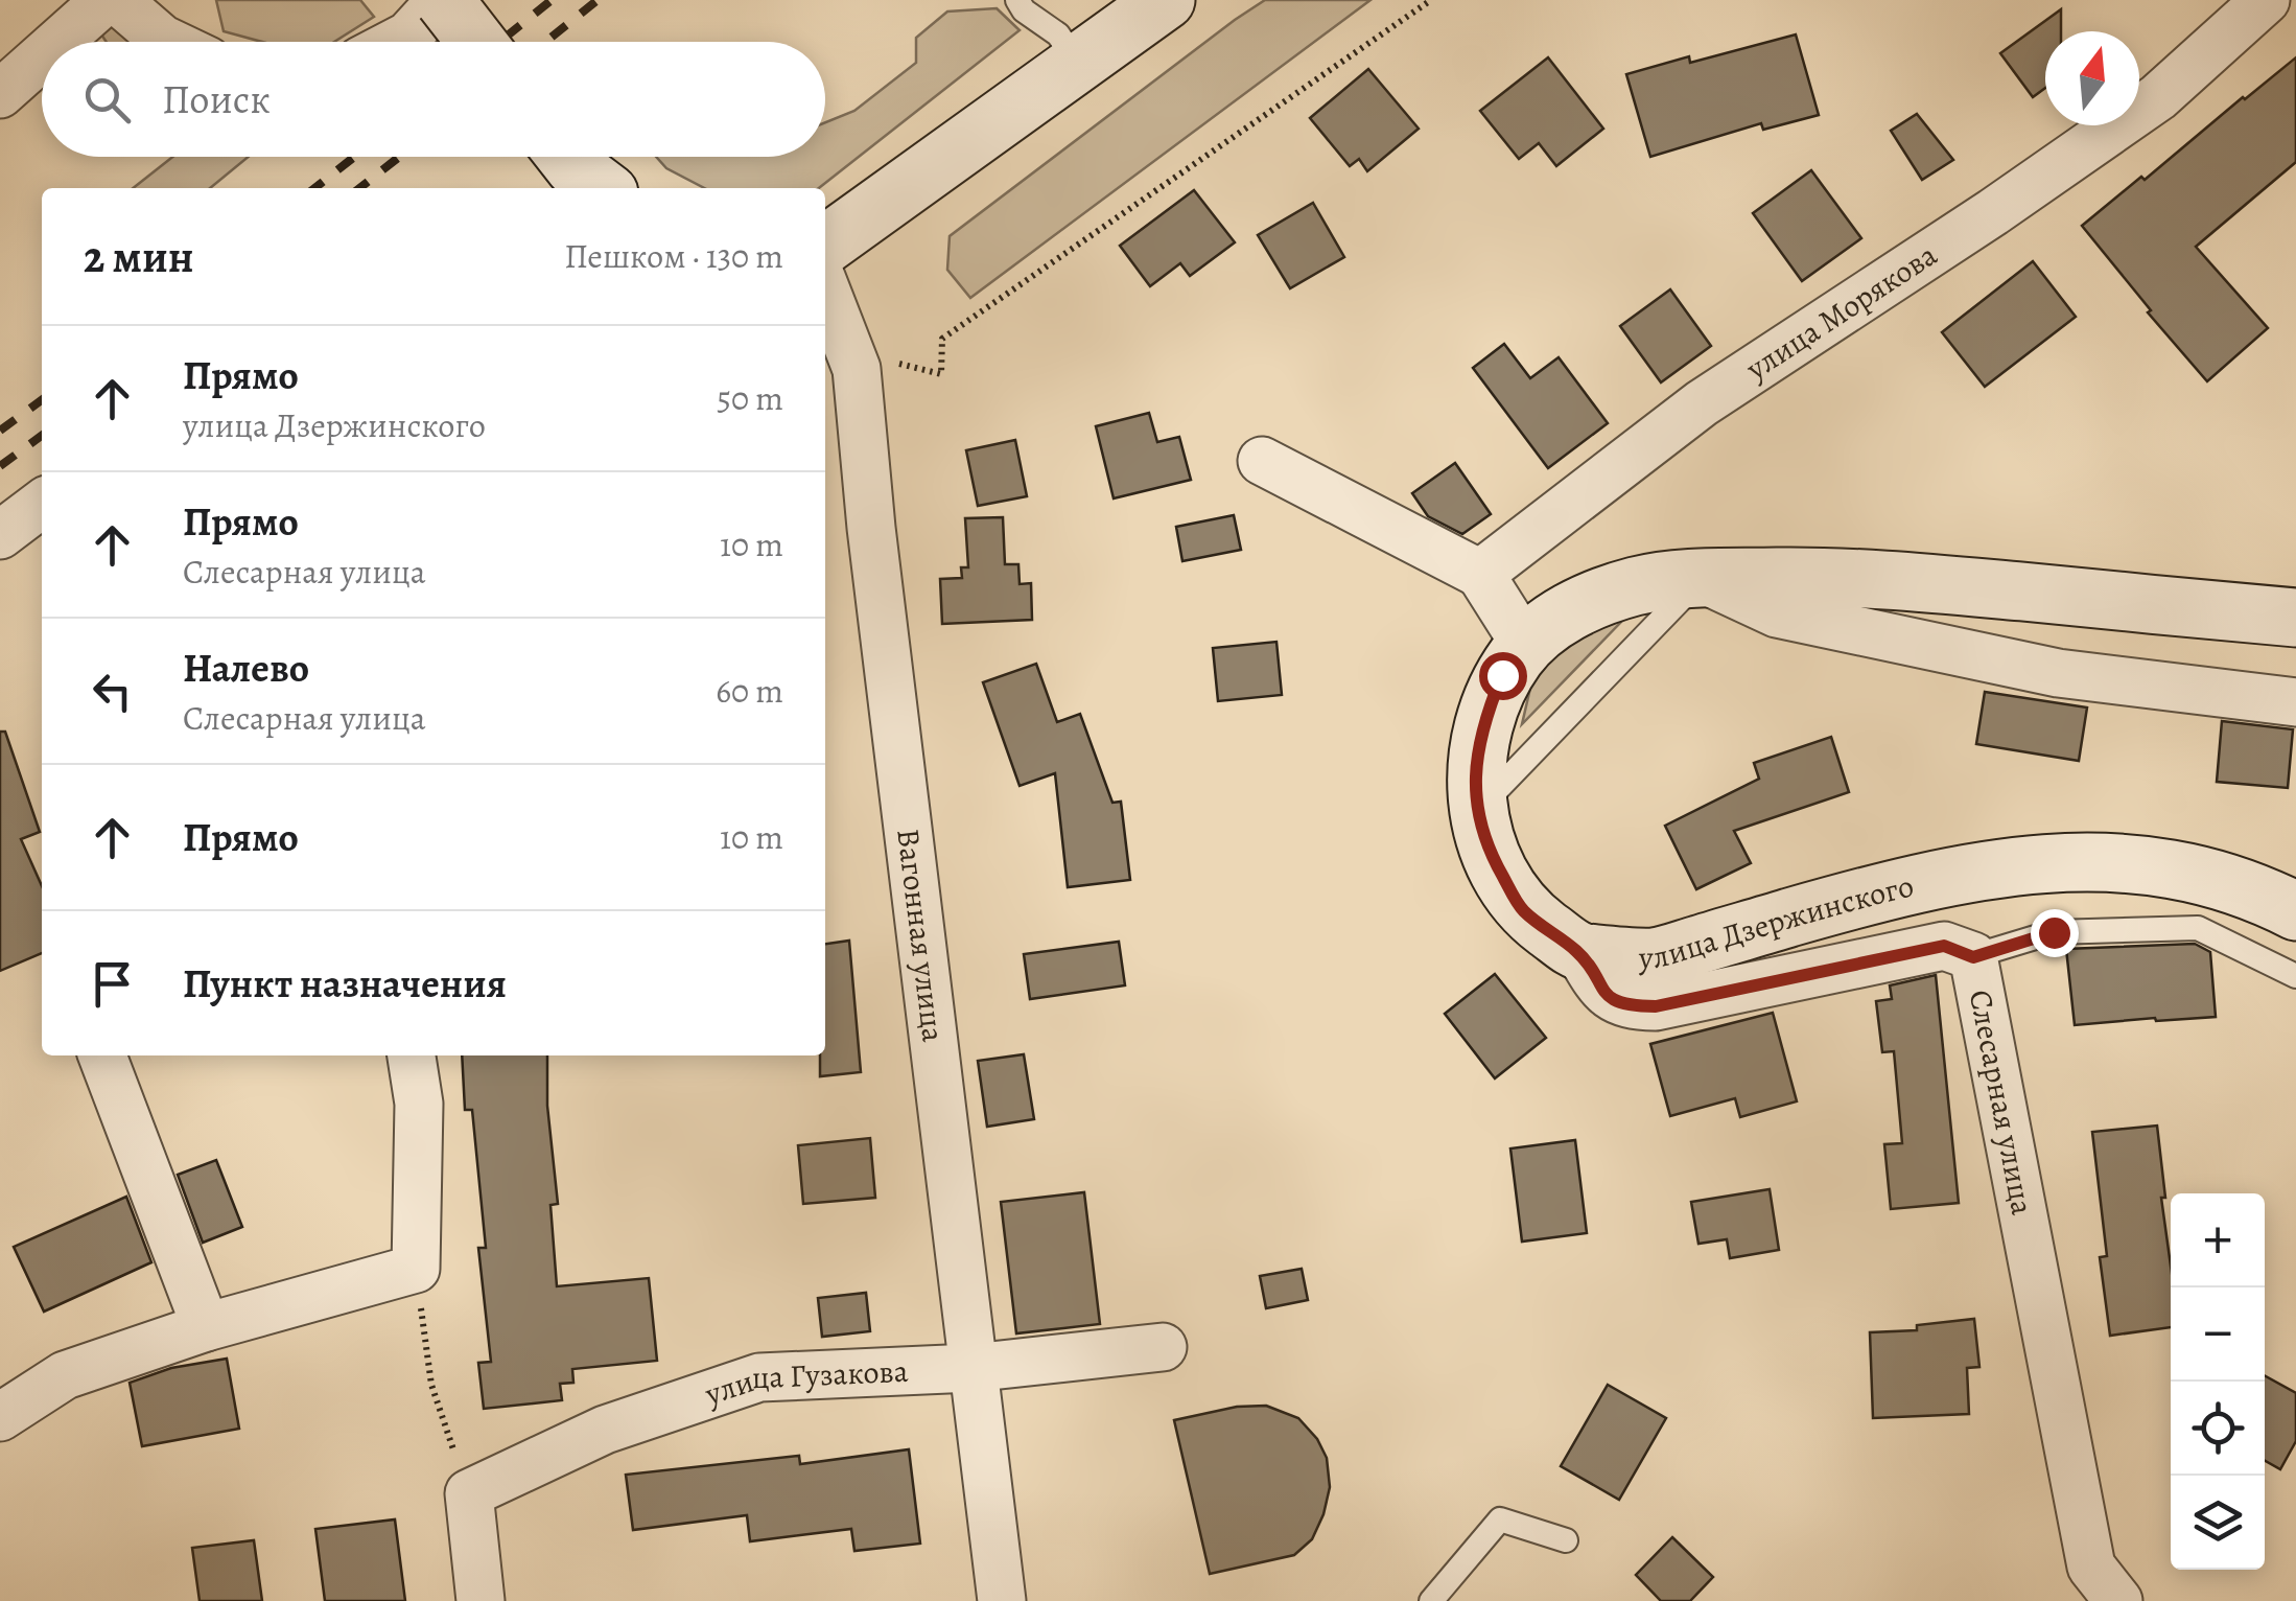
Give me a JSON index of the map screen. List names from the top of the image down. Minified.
{"streets":{"street":["улица Морякова","улица Дзержинского","Вагонная улица","Слесарная улица","улица Гузакова"]},"crossings":[["улица Дзержинского","Слесарная улица"],["Вагонная улица","улица Гузакова"]],"north":"top","page":{"search":"Поиск","heading":["2 мин","Пешком · 130 m"],"list":[["Прямо","улица Дзержинского","50 m"],["Прямо","Слесарная улица","10 m"],["Налево","Слесарная улица","60 m"],["Прямо","10 m"],"Пункт назначения"],"map_buttons":["+","−"]}}
